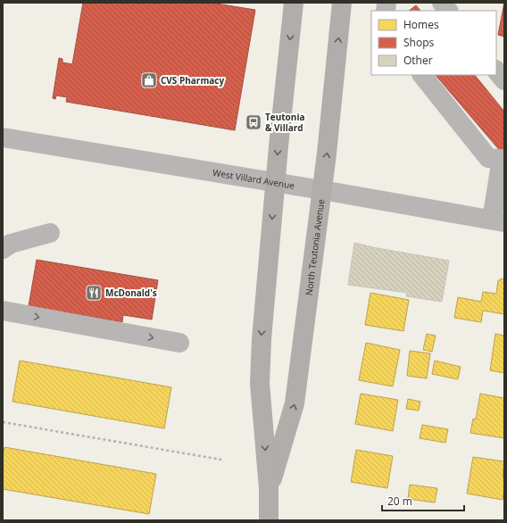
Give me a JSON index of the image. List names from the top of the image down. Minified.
{"streets":{"main road":["North Teutonia Avenue"],"street":["West Villard Avenue"]},"crossings":[["West Villard Avenue","North Teutonia Avenue"]],"places":{"shop":["CVS Pharmacy"],"bus stop":["Teutonia & Villard"],"restaurant":["McDonald's"]},"legend":["Homes","Shops","Other"],"scale_bar":"20 m"}
